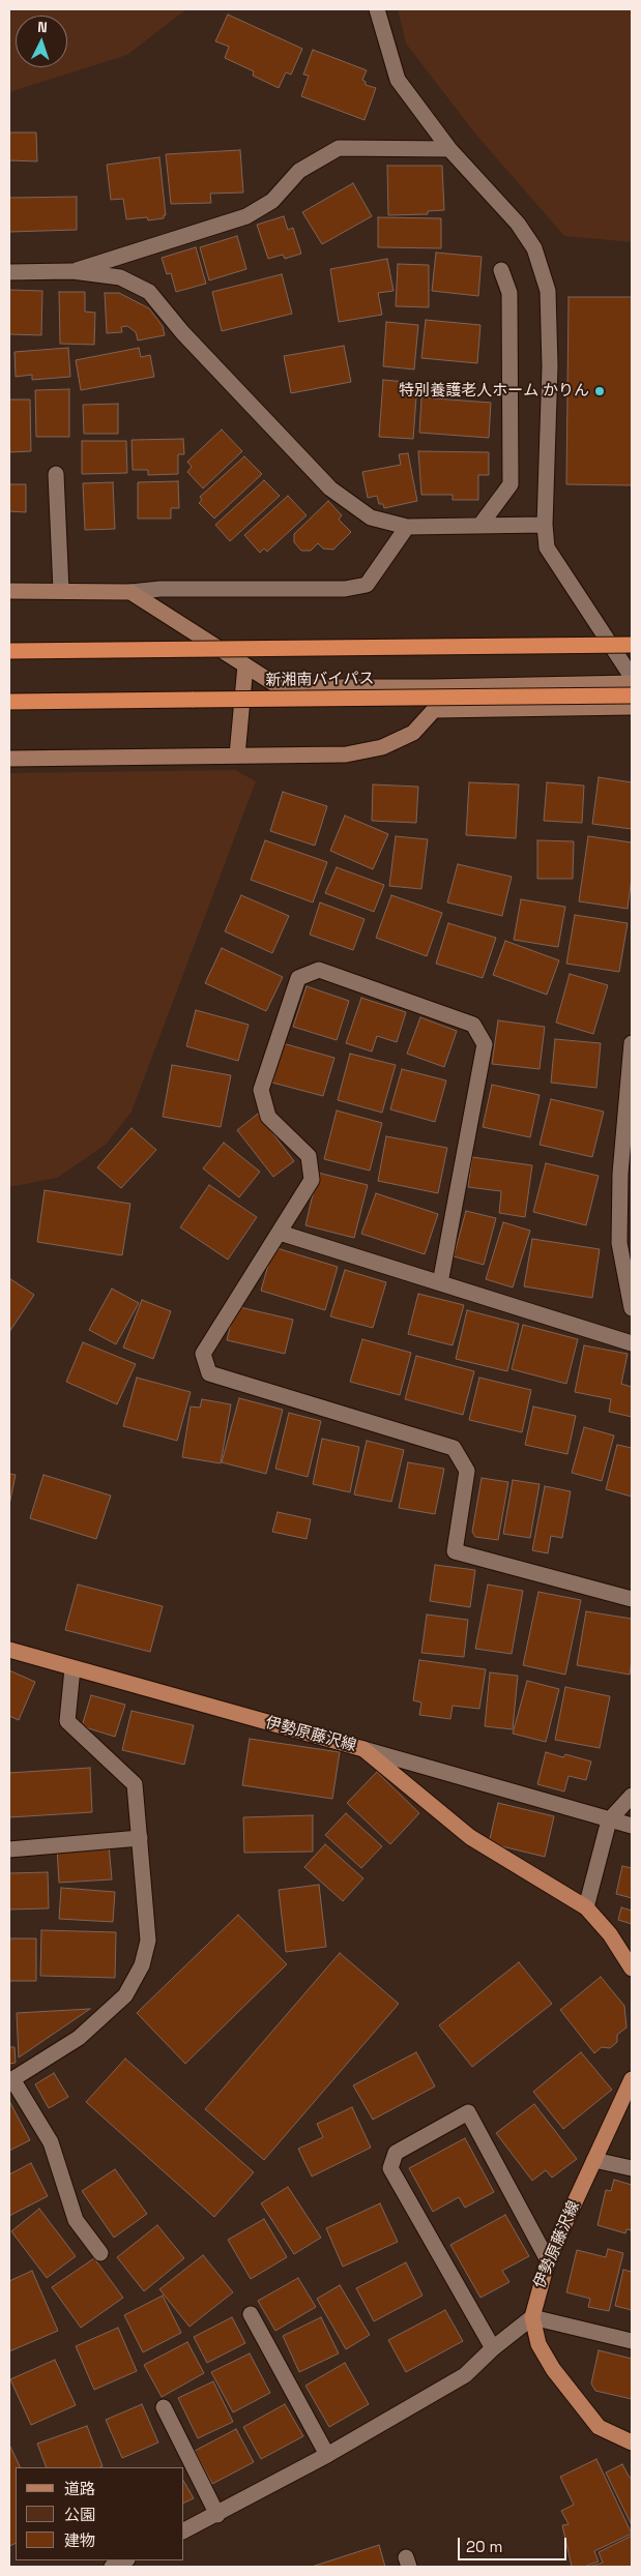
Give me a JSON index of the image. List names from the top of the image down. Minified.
{"streets":{"highway":["新湘南バイパス"],"main road":["伊勢原藤沢線"]},"places":["特別養護老人ホーム かりん"],"legend":["道路","公園","建物"],"scale_bar":"20 m","north":"top"}
